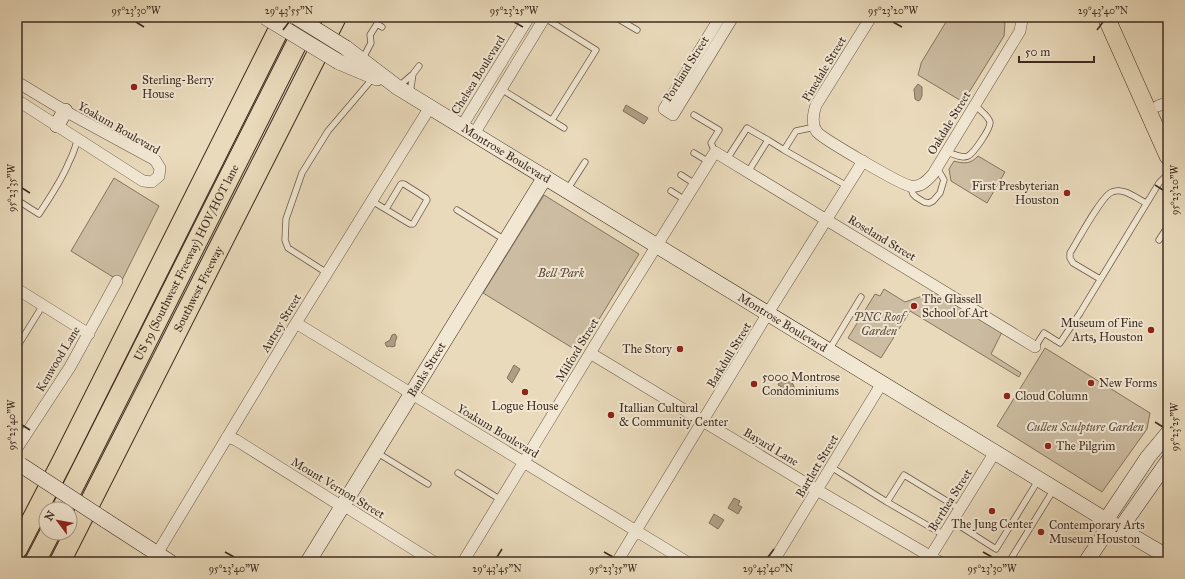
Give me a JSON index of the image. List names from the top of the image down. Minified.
{"streets":{"highway":["US 59 (Southwest Freeway) HOV/HOT lane","Southwest Freeway"],"main road":["Montrose Boulevard","Banks Street"],"street":["Portland Street","Pinedale Street","Chelsea Boulevard","Oakdale Street","Yoakum Boulevard","Roseland Street","Autrey Street","Milford Street","Barkdull Street","Kenwood Lane","Bayard Lane","Bartlett Street","Mount Vernon Street","Berthea Street"]},"crossings":[["Chelsea Boulevard","Montrose Boulevard"],["Yoakum Boulevard","Autrey Street"],["Yoakum Boulevard","Milford Street"],["Yoakum Boulevard","Barkdull Street"],["Yoakum Boulevard","Banks Street"],["Montrose Boulevard","Autrey Street"],["Montrose Boulevard","Milford Street"],["Montrose Boulevard","Barkdull Street"],["Montrose Boulevard","Banks Street"],["Montrose Boulevard","Bartlett Street"],["Montrose Boulevard","Berthea Street"],["Roseland Street","Milford Street"],["Roseland Street","Barkdull Street"],["Autrey Street","Mount Vernon Street"],["Milford Street","Bayard Lane"],["Barkdull Street","Bayard Lane"],["Banks Street","Mount Vernon Street"],["Bayard Lane","Bartlett Street"],["Bayard Lane","Berthea Street"]],"parks":["Bell Park","PNC Roof Garden","Cullen Sculpture Garden"],"places":["Sterling-Berry House","First Presbyterian Houston","The Glassell School of Art","Museum of Fine Arts, Houston","The Story","New Forms","5000 Montrose Condominiums","Logue House","Cloud Column","Itallian Cultural & Community Center","The Pilgrim","The Jung Center","Contemporary Arts Museum Houston"],"scale_bar":"50 m","north":"top left","coordinates":["95°23'30\"W","29°43'55\"N","95°23'25\"W","95°23'20\"W","29°43'40\"N","95°23'35\"W","95°23'40\"W","29°43'45\"N"]}
